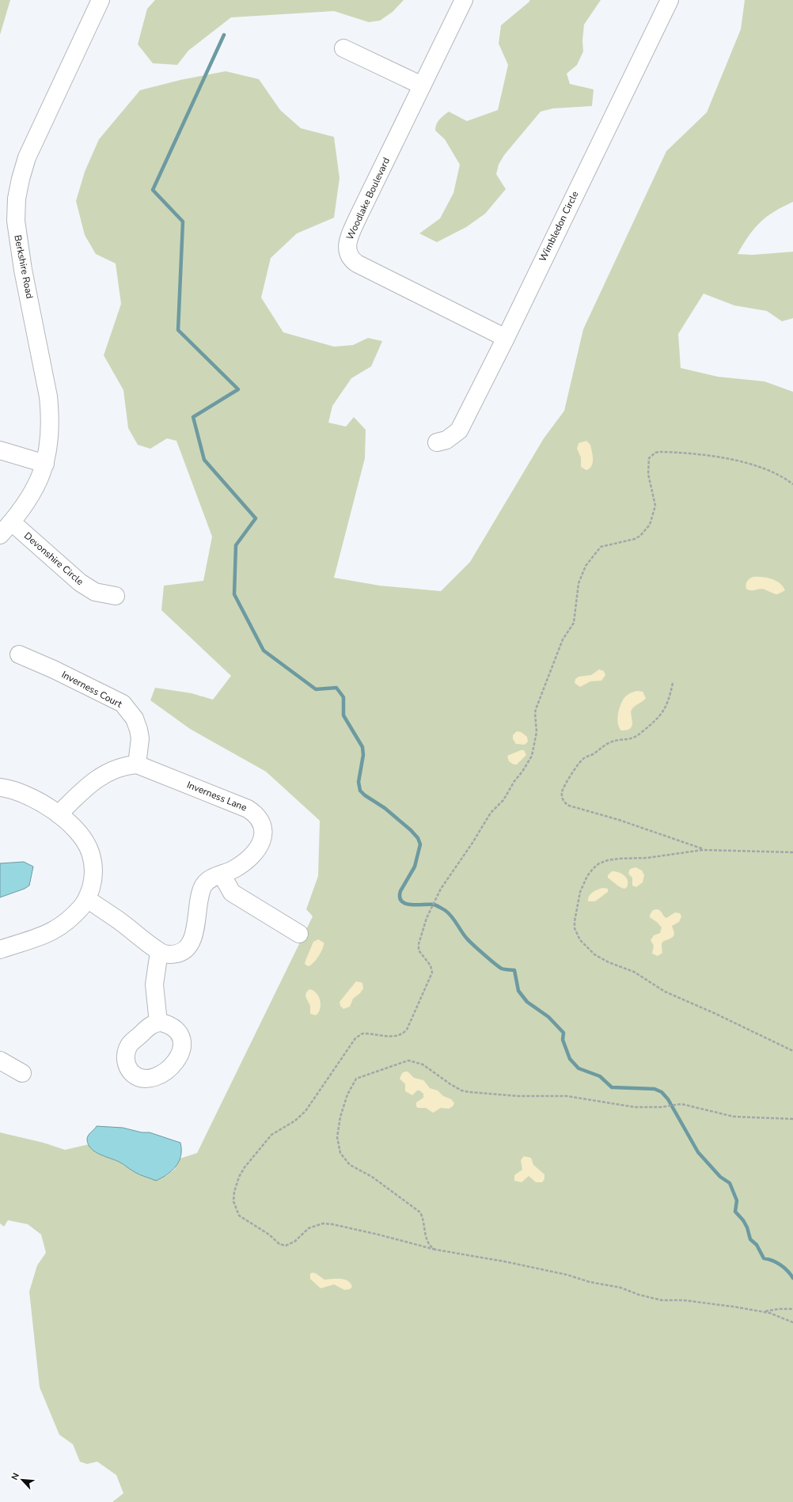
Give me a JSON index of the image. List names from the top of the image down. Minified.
{"streets":{"street":["Woodlake Boulevard","Wimbledon Circle","Berkshire Road","Devonshire Circle","Inverness Court","Inverness Lane"]},"crossings":[["Woodlake Boulevard","Wimbledon Circle"],["Berkshire Road","Devonshire Circle"],["Inverness Court","Inverness Lane"]],"north":"top left"}
